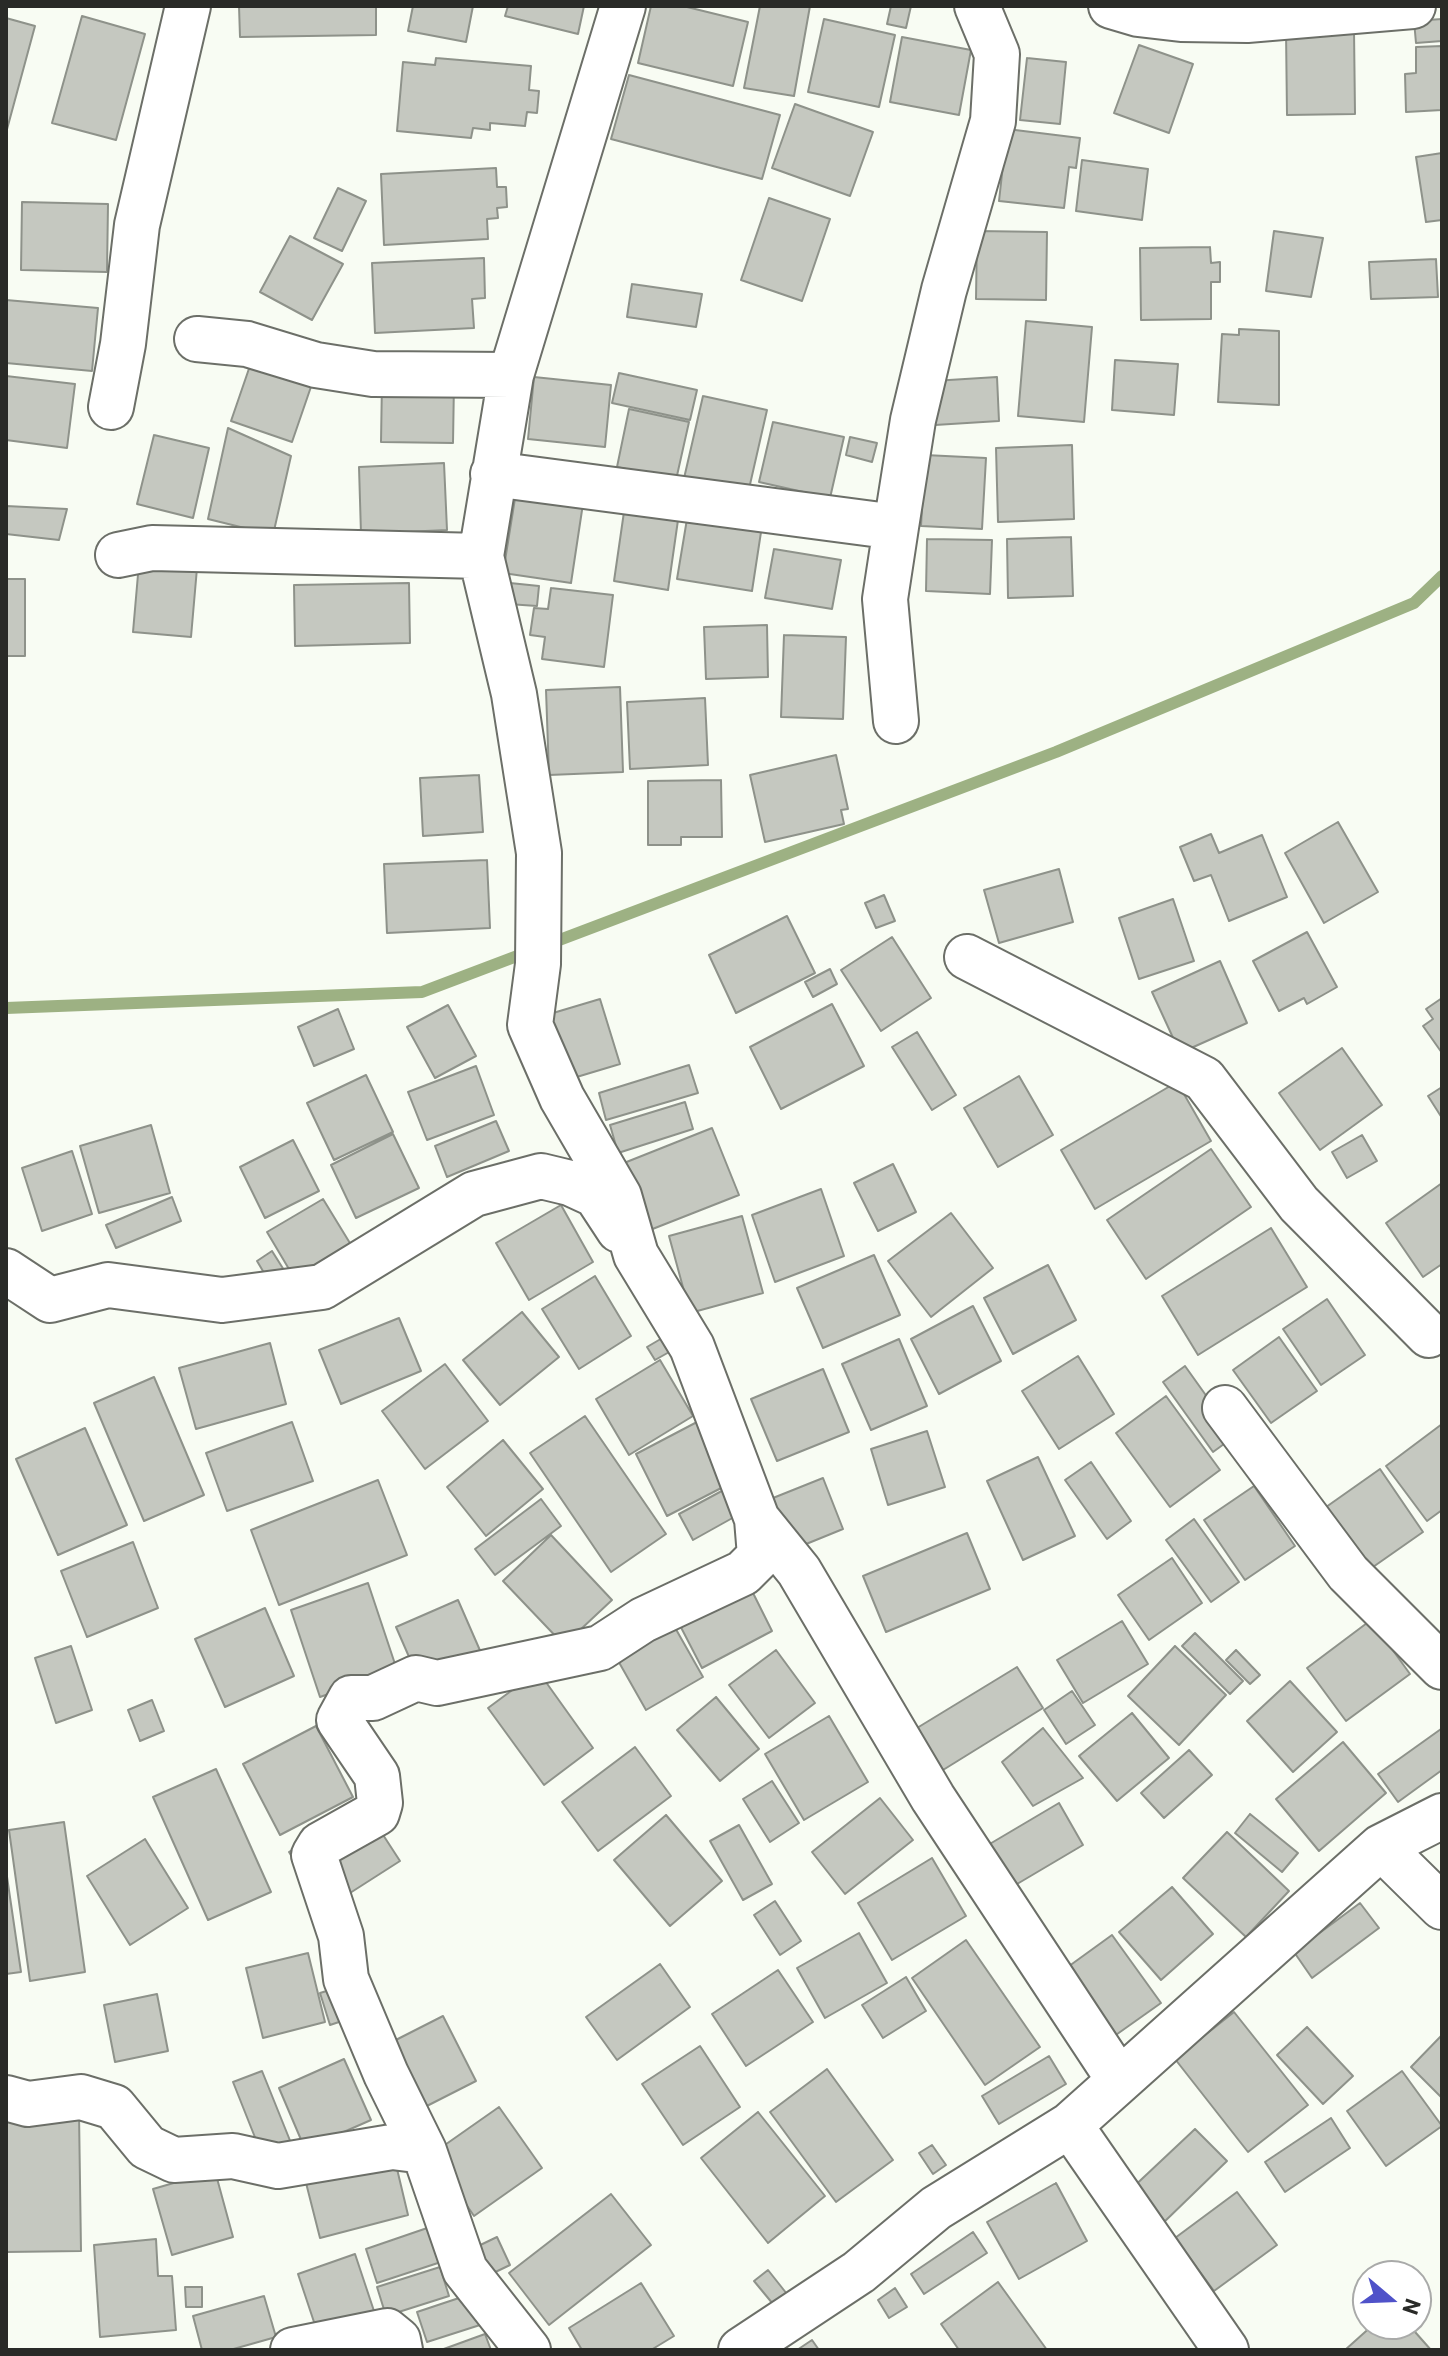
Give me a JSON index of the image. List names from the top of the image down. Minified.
{"north":"right"}
